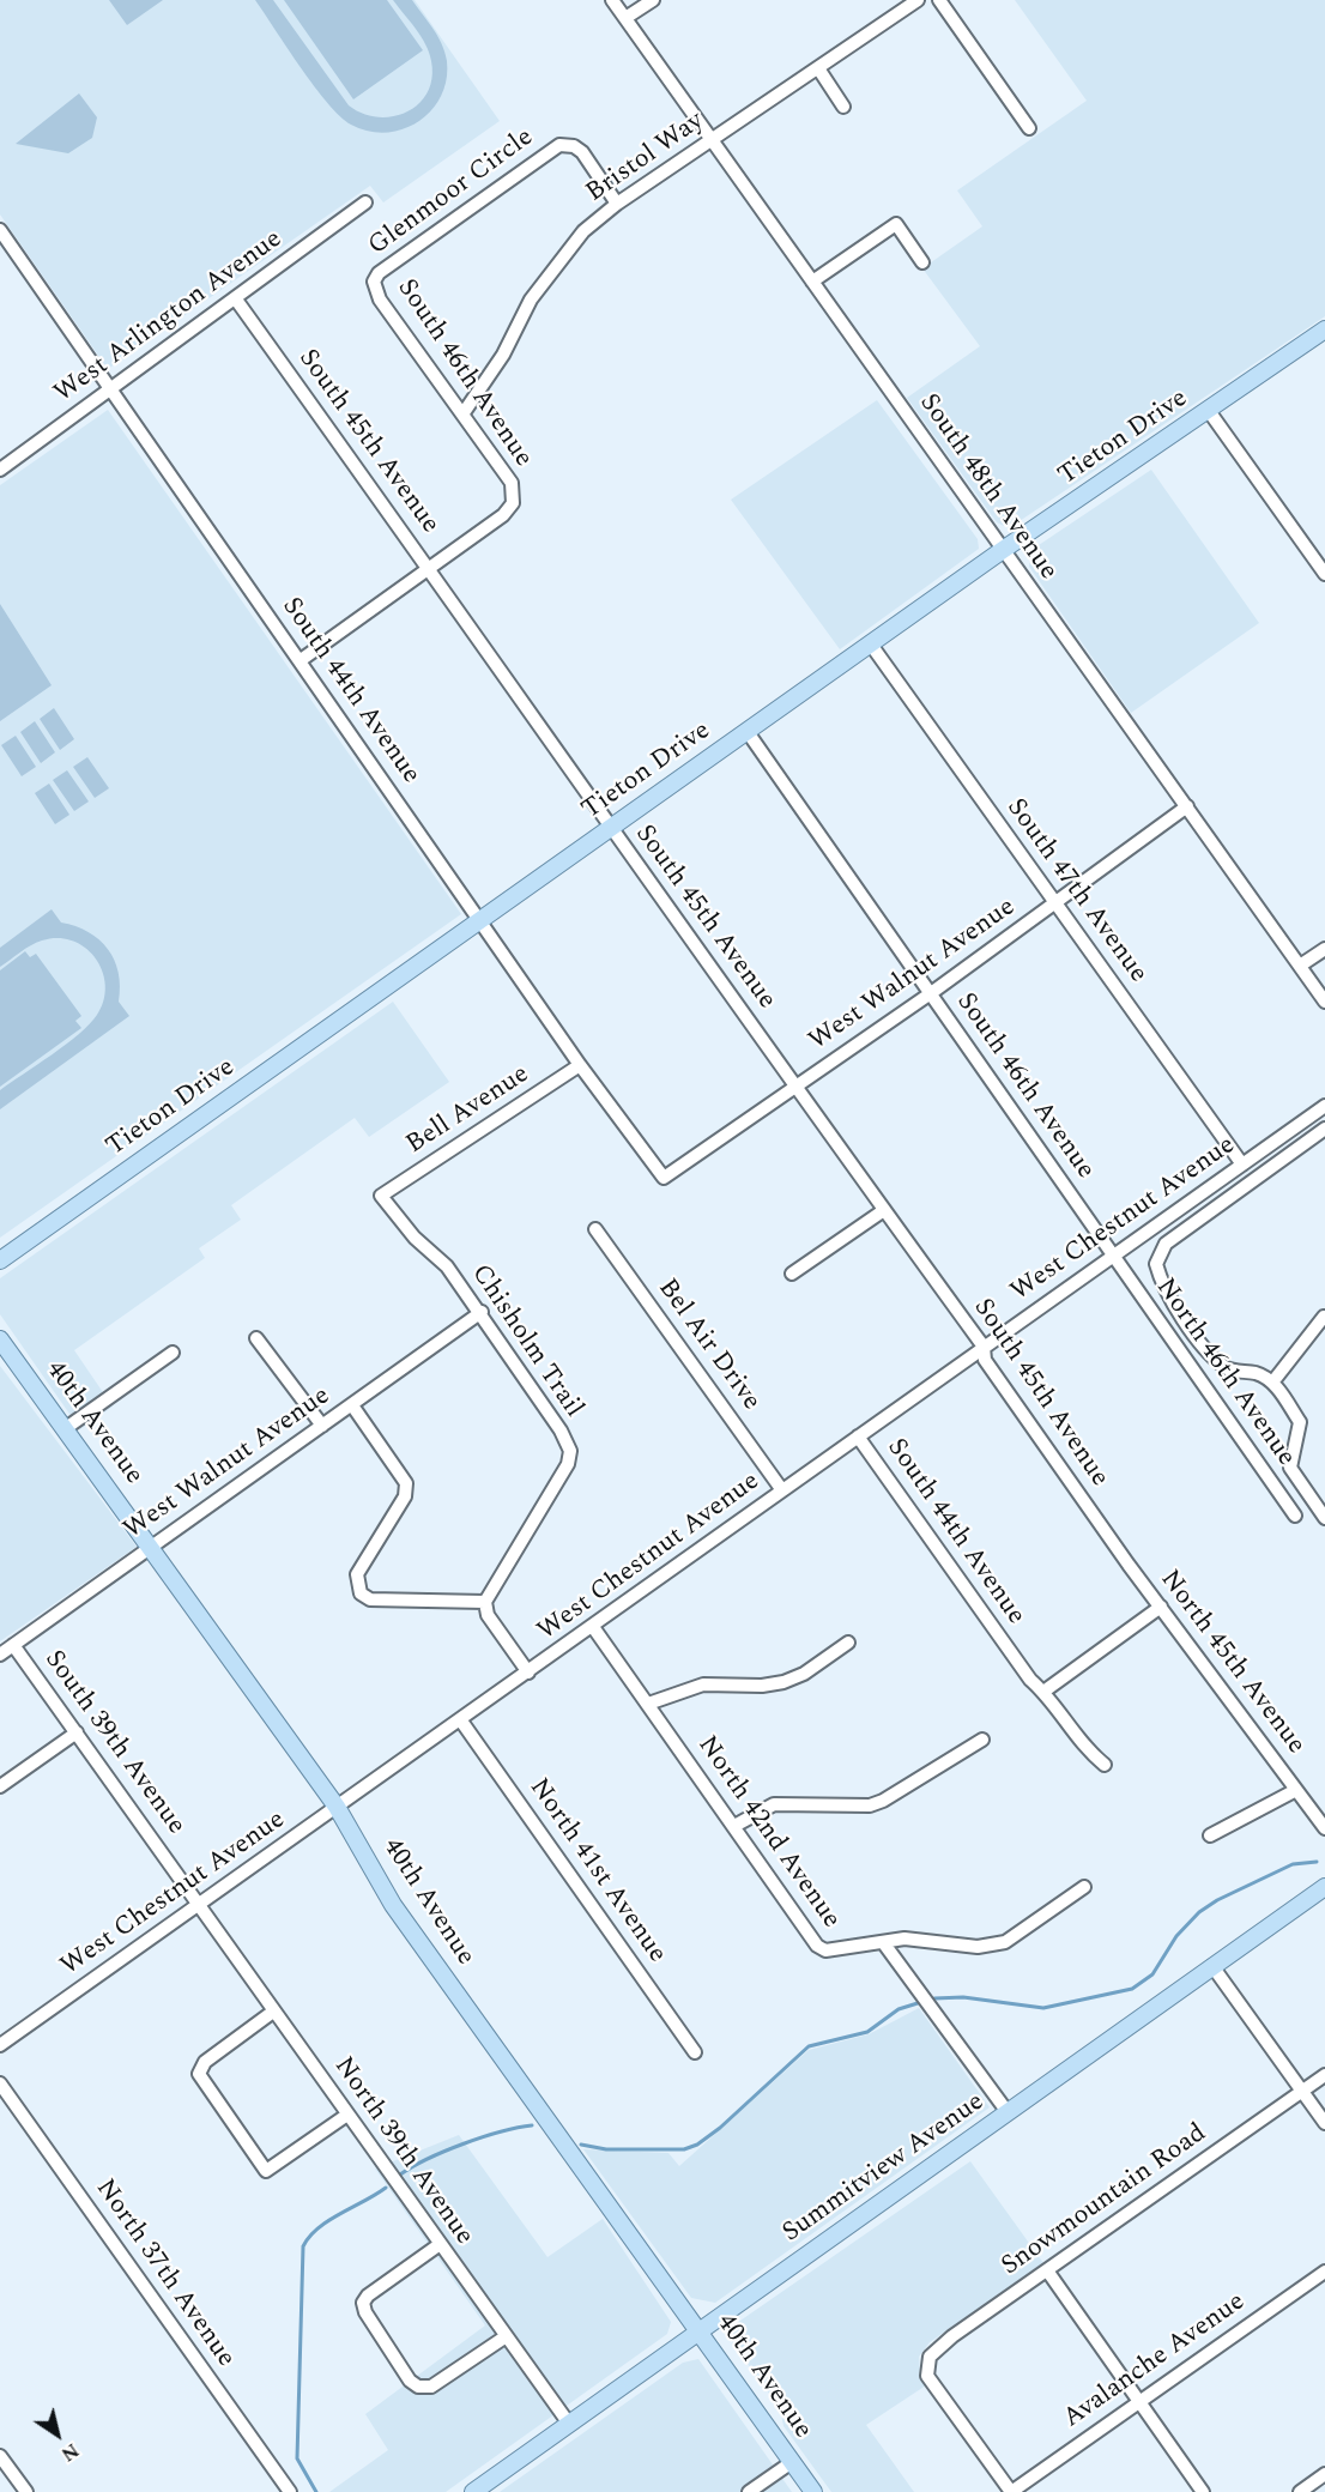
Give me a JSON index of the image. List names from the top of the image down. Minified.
{"streets":{"main road":["Tieton Drive","40th Avenue","Summitview Avenue"],"street":["Bristol Way","Glenmoor Circle","West Arlington Avenue","South 46th Avenue","South 45th Avenue","South 48th Avenue","South 44th Avenue","South 47th Avenue","West Walnut Avenue","Bell Avenue","West Chestnut Avenue","Chisholm Trail","Bel Air Drive","North 46th Avenue","North 45th Avenue","South 39th Avenue","North 42nd Avenue","North 41st Avenue","North 39th Avenue","Snowmountain Road","North 37th Avenue","Avalanche Avenue"]},"crossings":[["Bristol Way","Glenmoor Circle"],["Bristol Way","South 46th Avenue"],["Bristol Way","South 48th Avenue"],["Glenmoor Circle","South 46th Avenue"],["West Arlington Avenue","South 45th Avenue"],["West Arlington Avenue","South 44th Avenue"],["South 46th Avenue","Tieton Drive"],["South 46th Avenue","South 45th Avenue"],["South 46th Avenue","West Walnut Avenue"],["South 46th Avenue","West Chestnut Avenue"],["South 46th Avenue","North 46th Avenue"],["Tieton Drive","South 45th Avenue"],["Tieton Drive","South 48th Avenue"],["Tieton Drive","South 44th Avenue"],["Tieton Drive","South 47th Avenue"],["South 45th Avenue","West Walnut Avenue"],["South 45th Avenue","West Chestnut Avenue"],["South 45th Avenue","North 45th Avenue"],["South 48th Avenue","West Walnut Avenue"],["South 44th Avenue","West Walnut Avenue"],["South 44th Avenue","Bell Avenue"],["South 44th Avenue","West Chestnut Avenue"],["South 47th Avenue","West Walnut Avenue"],["South 47th Avenue","West Chestnut Avenue"],["West Walnut Avenue","Chisholm Trail"],["West Walnut Avenue","40th Avenue"],["West Walnut Avenue","South 39th Avenue"],["Bell Avenue","Chisholm Trail"],["West Chestnut Avenue","Bel Air Drive"],["West Chestnut Avenue","North 46th Avenue"],["West Chestnut Avenue","40th Avenue"],["West Chestnut Avenue","South 39th Avenue"],["West Chestnut Avenue","North 42nd Avenue"],["West Chestnut Avenue","North 41st Avenue"],["West Chestnut Avenue","North 39th Avenue"],["40th Avenue","Summitview Avenue"],["South 39th Avenue","North 39th Avenue"],["North 39th Avenue","Summitview Avenue"],["Snowmountain Road","Avalanche Avenue"]],"north":"bottom right"}
